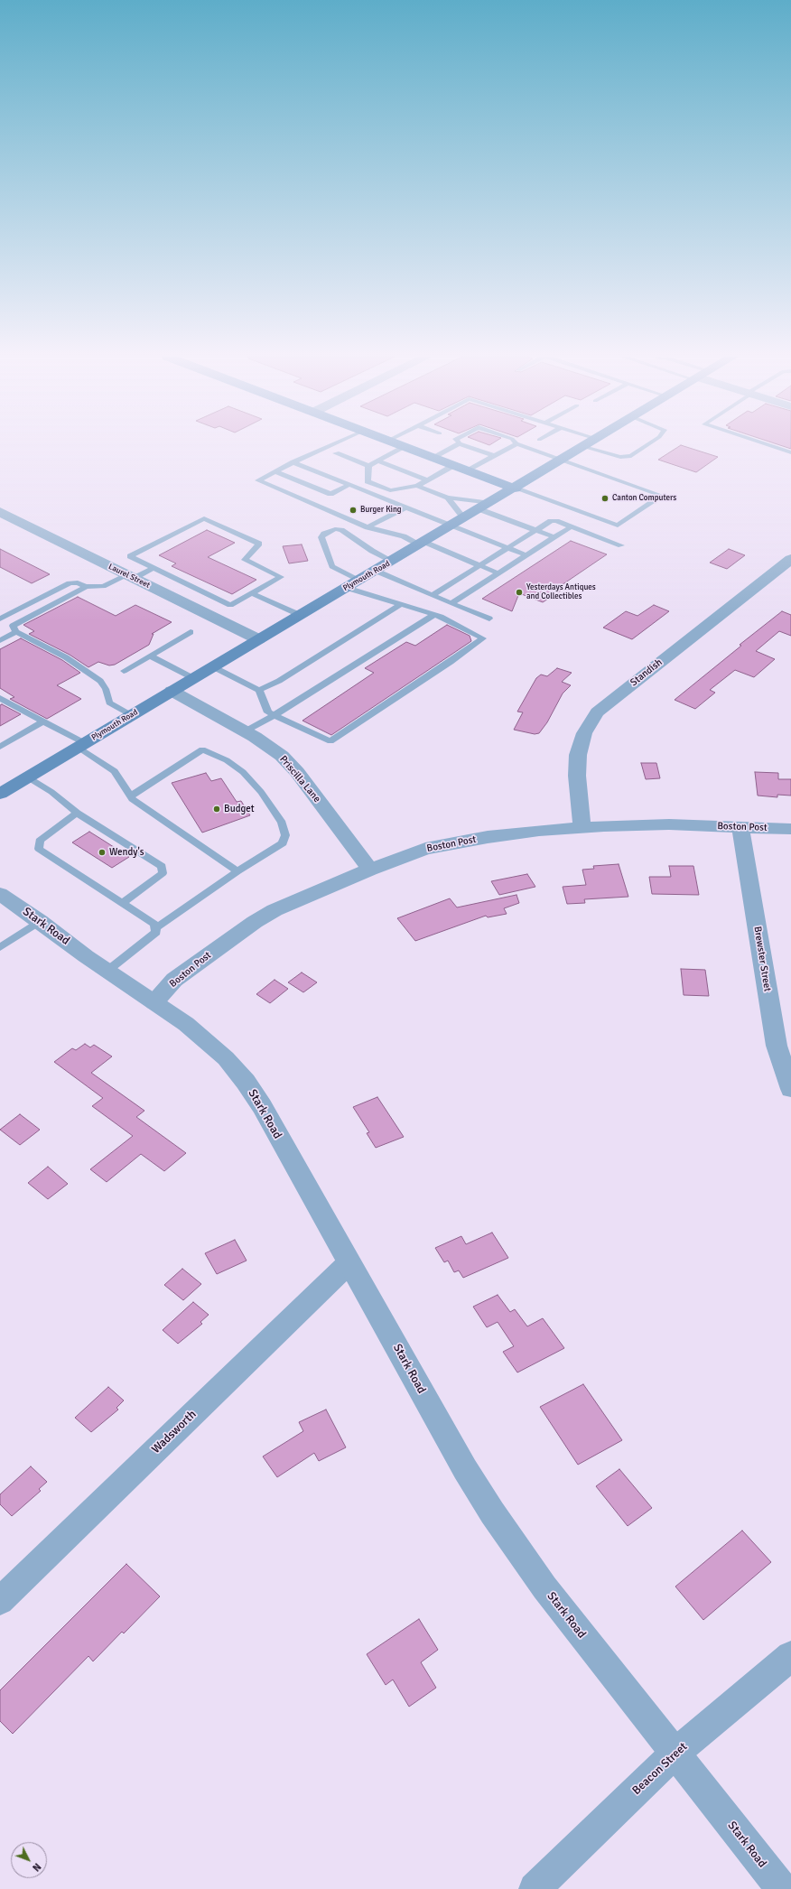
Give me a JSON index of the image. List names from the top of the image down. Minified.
{"streets":{"main road":["Plymouth Road"],"street":["Laurel Street","Standish","Priscilla Lane","Boston Post","Stark Road","Brewster Street","Wadsworth","Beacon Street"]},"crossings":[["Laurel Street","Plymouth Road"],["Plymouth Road","Priscilla Lane"],["Standish","Boston Post"],["Priscilla Lane","Boston Post"],["Boston Post","Stark Road"],["Boston Post","Brewster Street"],["Stark Road","Wadsworth"],["Stark Road","Beacon Street"]],"places":["Canton Computers","Burger King","Yesterdays Antiques and Collectibles","Budget","Wendy's"],"north":"bottom right"}
